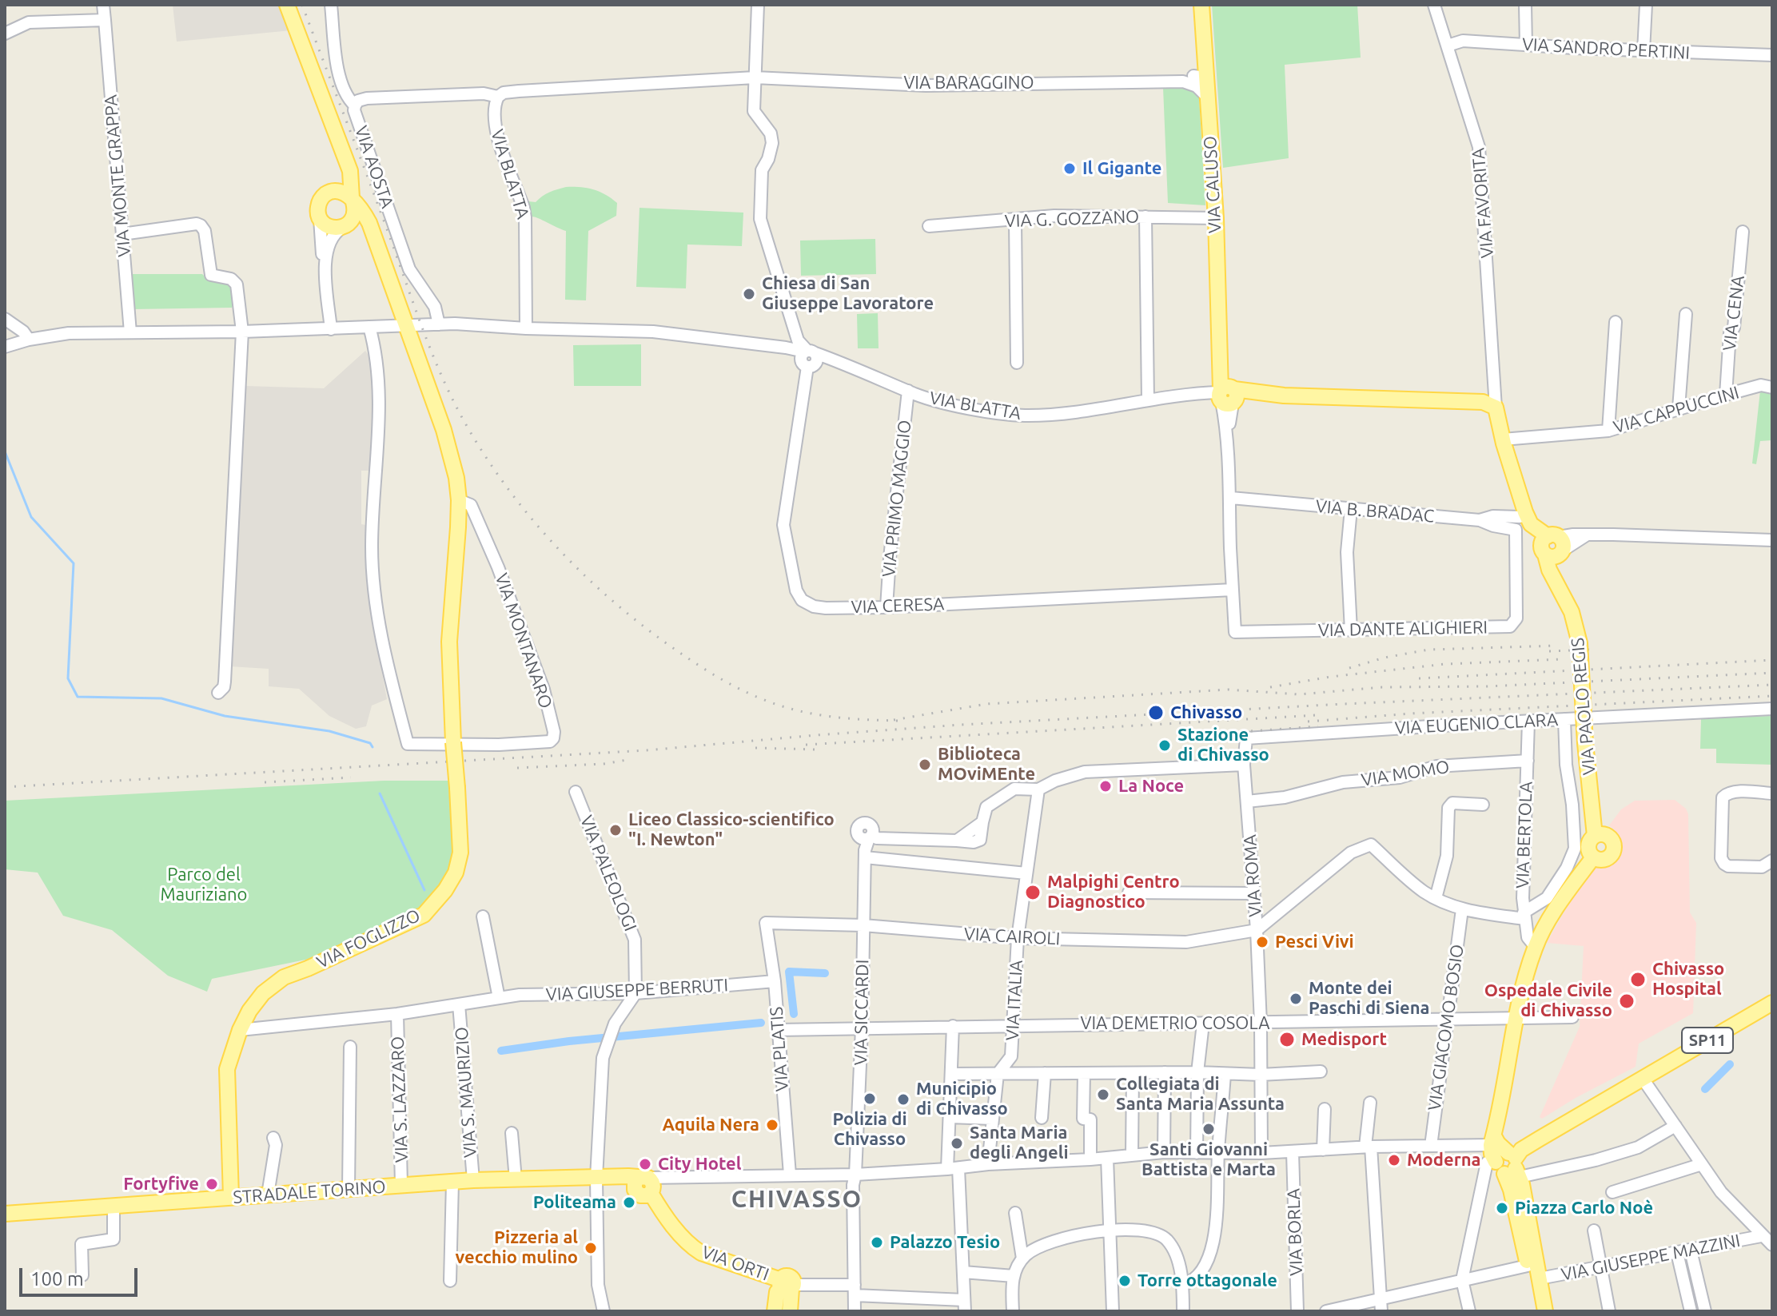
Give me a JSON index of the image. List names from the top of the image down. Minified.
{"streets":{"main road":["VIA CALUSO","VIA PAOLO REGIS","VIA FOGLIZZO","SP11","STRADALE TORINO","VIA ORTI"],"street":["VIA SANDRO PERTINI","VIA BARAGGINO","VIA AOSTA","VIA BLATTA","VIA MONTE GRAPPA","VIA FAVORITA","VIA G. GOZZANO","VIA CENA","VIA CAPPUCCINI","VIA PRIMO MAGGIO","VIA B. BRADAC","VIA CERESA","VIA DANTE ALIGHIERI","VIA MONTANARO","VIA EUGENIO CLARA","VIA MOMO","VIA BERTOLA","VIA PALEOLOGI","VIA ROMA","VIA CAIROLI","VIA GIUSEPPE BERRUTI","VIA ITALIA","VIA SICCARDI","VIA DEMETRIO COSOLA","VIA GIACOMO BOSIO","VIA PLATIS","VIA S. MAURIZIO","VIA S. LAZZARO","VIA BORLA","VIA GIUSEPPE MAZZINI"]},"crossings":[["VIA SANDRO PERTINI","VIA FAVORITA"],["VIA BARAGGINO","VIA AOSTA"],["VIA BARAGGINO","VIA BLATTA"],["VIA BARAGGINO","VIA CALUSO"],["VIA AOSTA","VIA BLATTA"],["VIA BLATTA","VIA CALUSO"],["VIA BLATTA","VIA PRIMO MAGGIO"],["VIA BLATTA","VIA CERESA"],["VIA CALUSO","VIA G. GOZZANO"],["VIA CALUSO","VIA B. BRADAC"],["VIA CALUSO","VIA CERESA"],["VIA CALUSO","VIA DANTE ALIGHIERI"],["VIA CENA","VIA CAPPUCCINI"],["VIA PRIMO MAGGIO","VIA CERESA"],["VIA B. BRADAC","VIA DANTE ALIGHIERI"],["VIA MONTANARO","VIA FOGLIZZO"],["VIA EUGENIO CLARA","VIA BERTOLA"],["VIA EUGENIO CLARA","VIA ROMA"],["VIA MOMO","VIA BERTOLA"],["VIA MOMO","VIA ROMA"],["VIA PALEOLOGI","VIA GIUSEPPE BERRUTI"],["VIA ROMA","VIA CAIROLI"],["VIA ROMA","VIA DEMETRIO COSOLA"],["VIA CAIROLI","VIA ITALIA"],["VIA CAIROLI","VIA SICCARDI"],["VIA CAIROLI","VIA PLATIS"],["VIA FOGLIZZO","VIA GIUSEPPE BERRUTI"],["VIA FOGLIZZO","STRADALE TORINO"],["VIA GIUSEPPE BERRUTI","VIA PLATIS"],["VIA GIUSEPPE BERRUTI","VIA S. MAURIZIO"],["VIA GIUSEPPE BERRUTI","VIA S. LAZZARO"],["VIA ITALIA","VIA DEMETRIO COSOLA"],["VIA SICCARDI","VIA DEMETRIO COSOLA"],["VIA SICCARDI","VIA ORTI"],["VIA DEMETRIO COSOLA","VIA GIACOMO BOSIO"],["VIA DEMETRIO COSOLA","VIA PLATIS"],["VIA S. MAURIZIO","STRADALE TORINO"],["VIA S. LAZZARO","STRADALE TORINO"],["STRADALE TORINO","VIA ORTI"]],"districts":["CHIVASSO"],"parks":["Parco del Mauriziano"],"places":["Il Gigante","Chiesa di San Giuseppe Lavoratore","Chivasso","Stazione di Chivasso","Biblioteca MOviMEnte","La Noce","Liceo Classico-scientifico \"I. Newton\"","Malpighi Centro Diagnostico","Pesci Vivi","Chivasso Hospital","Monte dei Paschi di Siena","Ospedale Civile di Chivasso","Medisport","Collegiata di Santa Maria Assunta","Polizia di Chivasso","Municipio di Chivasso","Aquila Nera","Santi Giovanni Battista e Marta","Santa Maria degli Angeli","Moderna","City Hotel","Fortyfive","Politeama","Piazza Carlo Noè","Palazzo Tesio","Pizzeria al vecchio mulino","Torre ottagonale"],"scale_bar":"100 m"}
